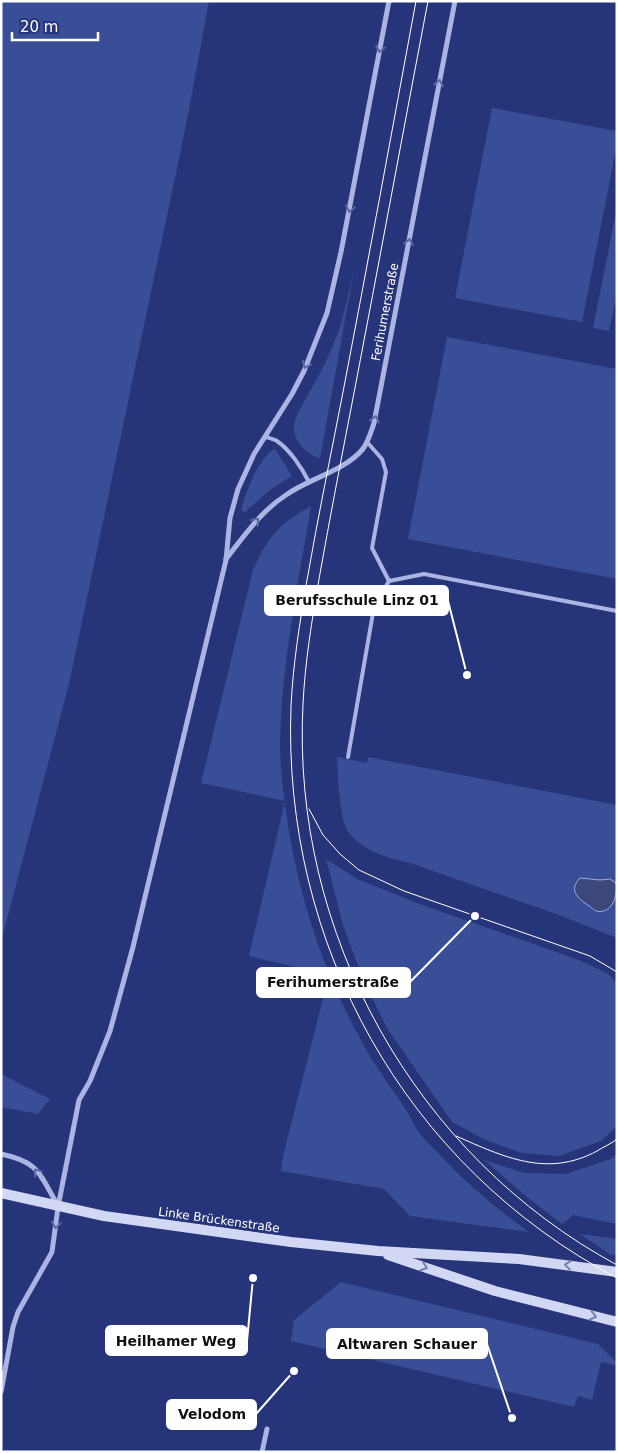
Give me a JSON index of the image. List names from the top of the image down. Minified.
{"streets":{"main road":["Linke Brückenstraße"],"street":["Ferihumerstraße"]},"crossings":[["Ferihumerstraße","Linke Brückenstraße"]],"places":["Berufsschule Linz 01","Ferihumerstraße","Heilhamer Weg","Velodom","Altwaren Schauer"],"scale_bar":"20 m"}
